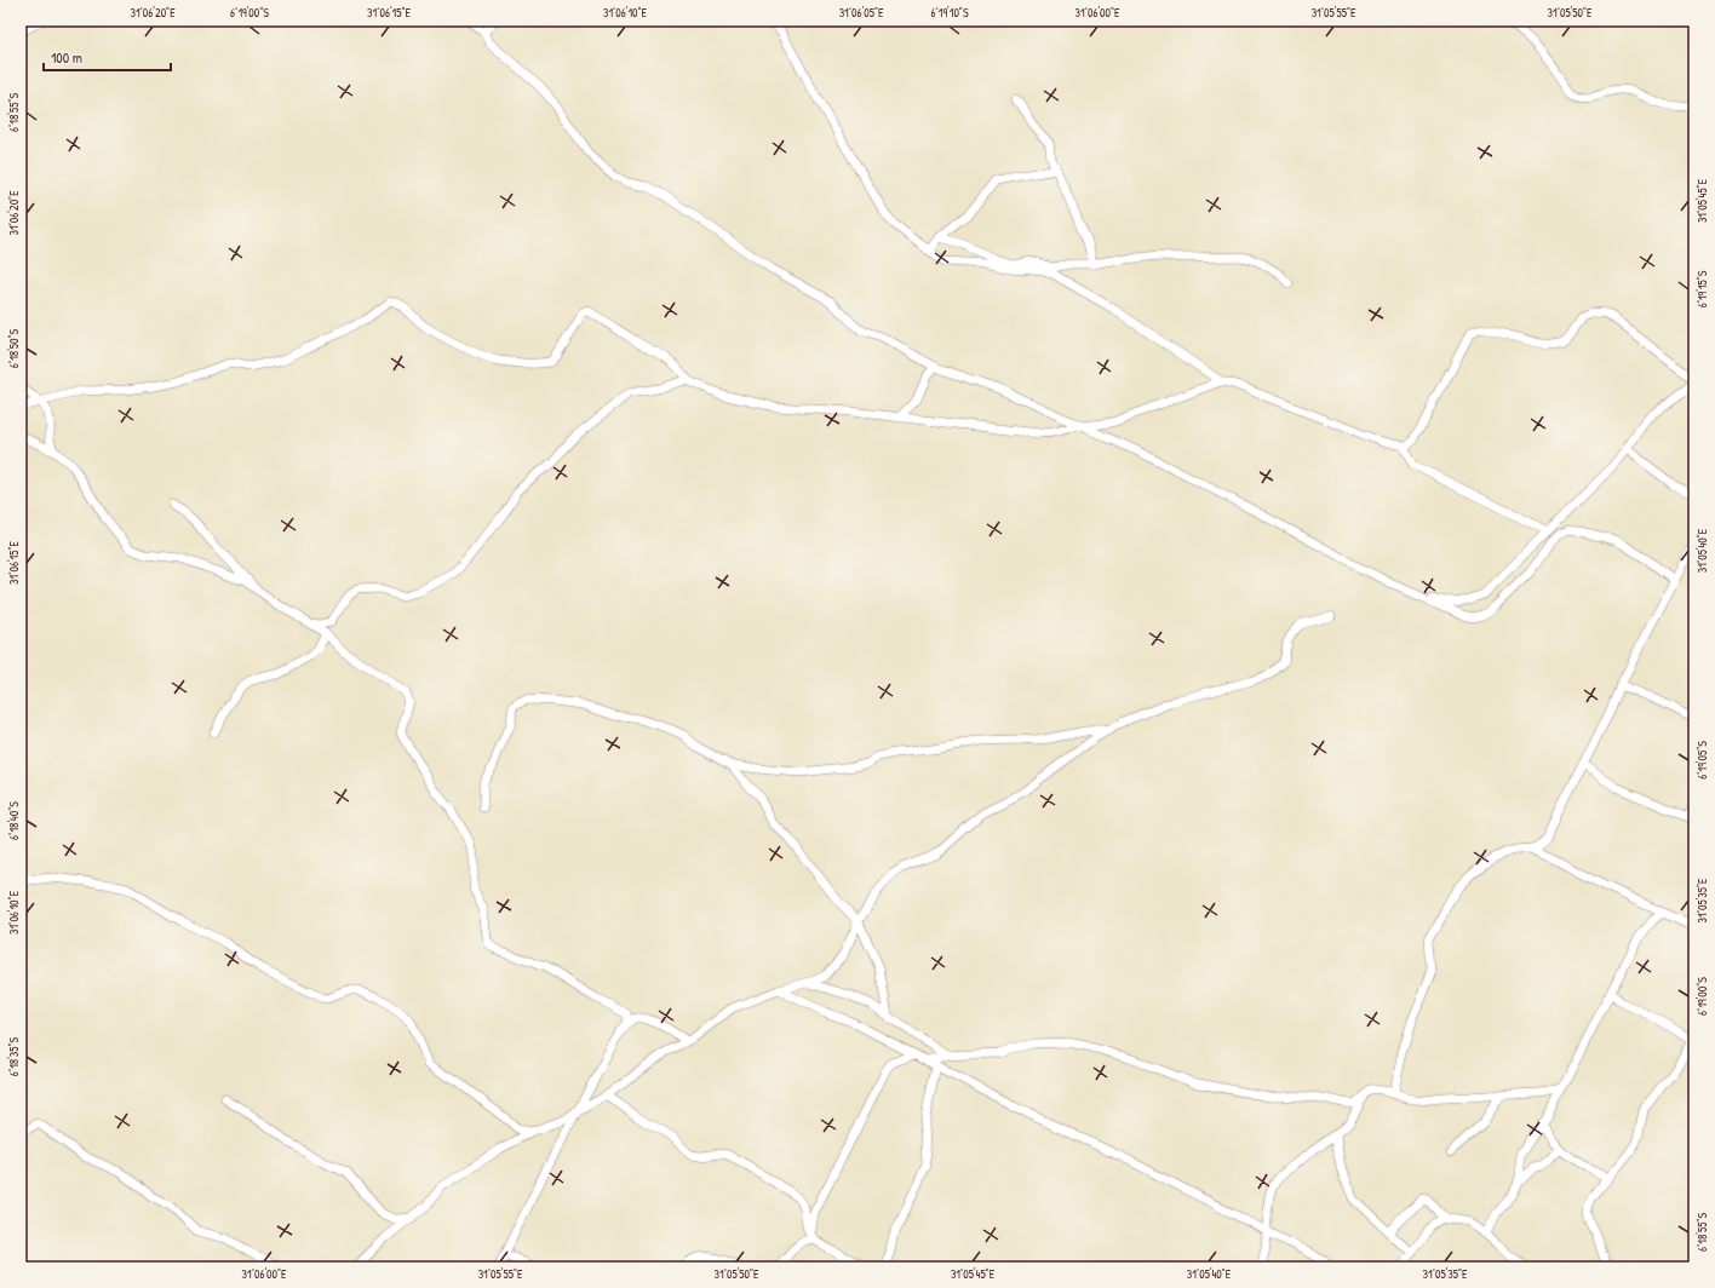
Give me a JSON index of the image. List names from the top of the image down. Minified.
{"scale_bar":"100 m","coordinates":["31°06'20\"E","6°19'00\"S","31°06'15\"E","31°06'10\"E","31°06'05\"E","6°19'10\"S","31°06'00\"E","31°05'55\"E","31°05'50\"E","6°18'55\"S","31°05'45\"E","6°19'15\"S","6°18'50\"S","31°05'40\"E","6°19'05\"S","6°18'40\"S","31°05'35\"E","6°18'35\"S"]}
